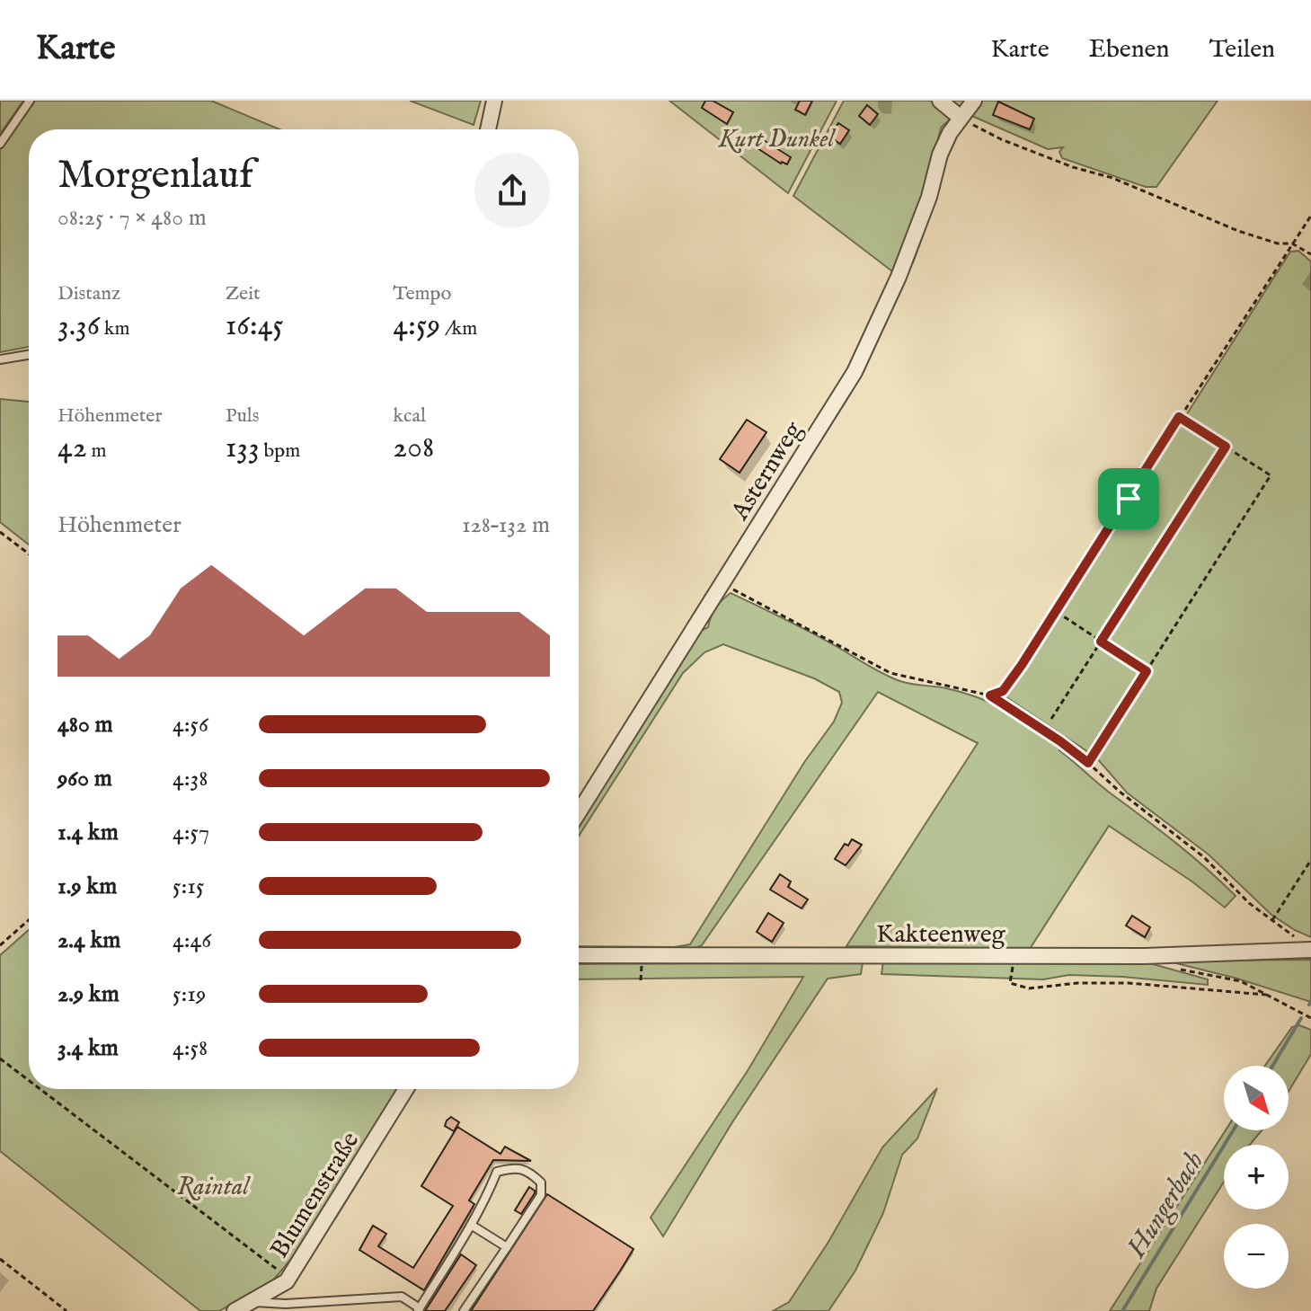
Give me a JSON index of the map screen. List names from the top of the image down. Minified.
{"streets":{"street":["Asternweg","Kakteenweg","Blumenstraße"]},"water":["Hungerbach"],"parks":["Kurt Dunkel","Raintal"],"north":"bottom right","page":{"header":"Karte","nav":["Karte","Ebenen","Teilen"],"heading":["Morgenlauf","08:25 · 7 × 480 m"],"stats":[["Distanz","3.36 km"],["Zeit","16:45"],["Tempo","4:59 /km"],["Höhenmeter","42 m"],["Puls","133 bpm"],["kcal","208"]],"chart":["Höhenmeter","128–132 m"],"list":[{"name":"480 m","note":"4:56"},{"name":"960 m","note":"4:38"},{"name":"1.4 km","note":"4:57"},{"name":"1.9 km","note":"5:15"},{"name":"2.4 km","note":"4:46"},{"name":"2.9 km","note":"5:19"},{"name":"3.4 km","note":"4:58"}],"map_buttons":["+","−"]}}
